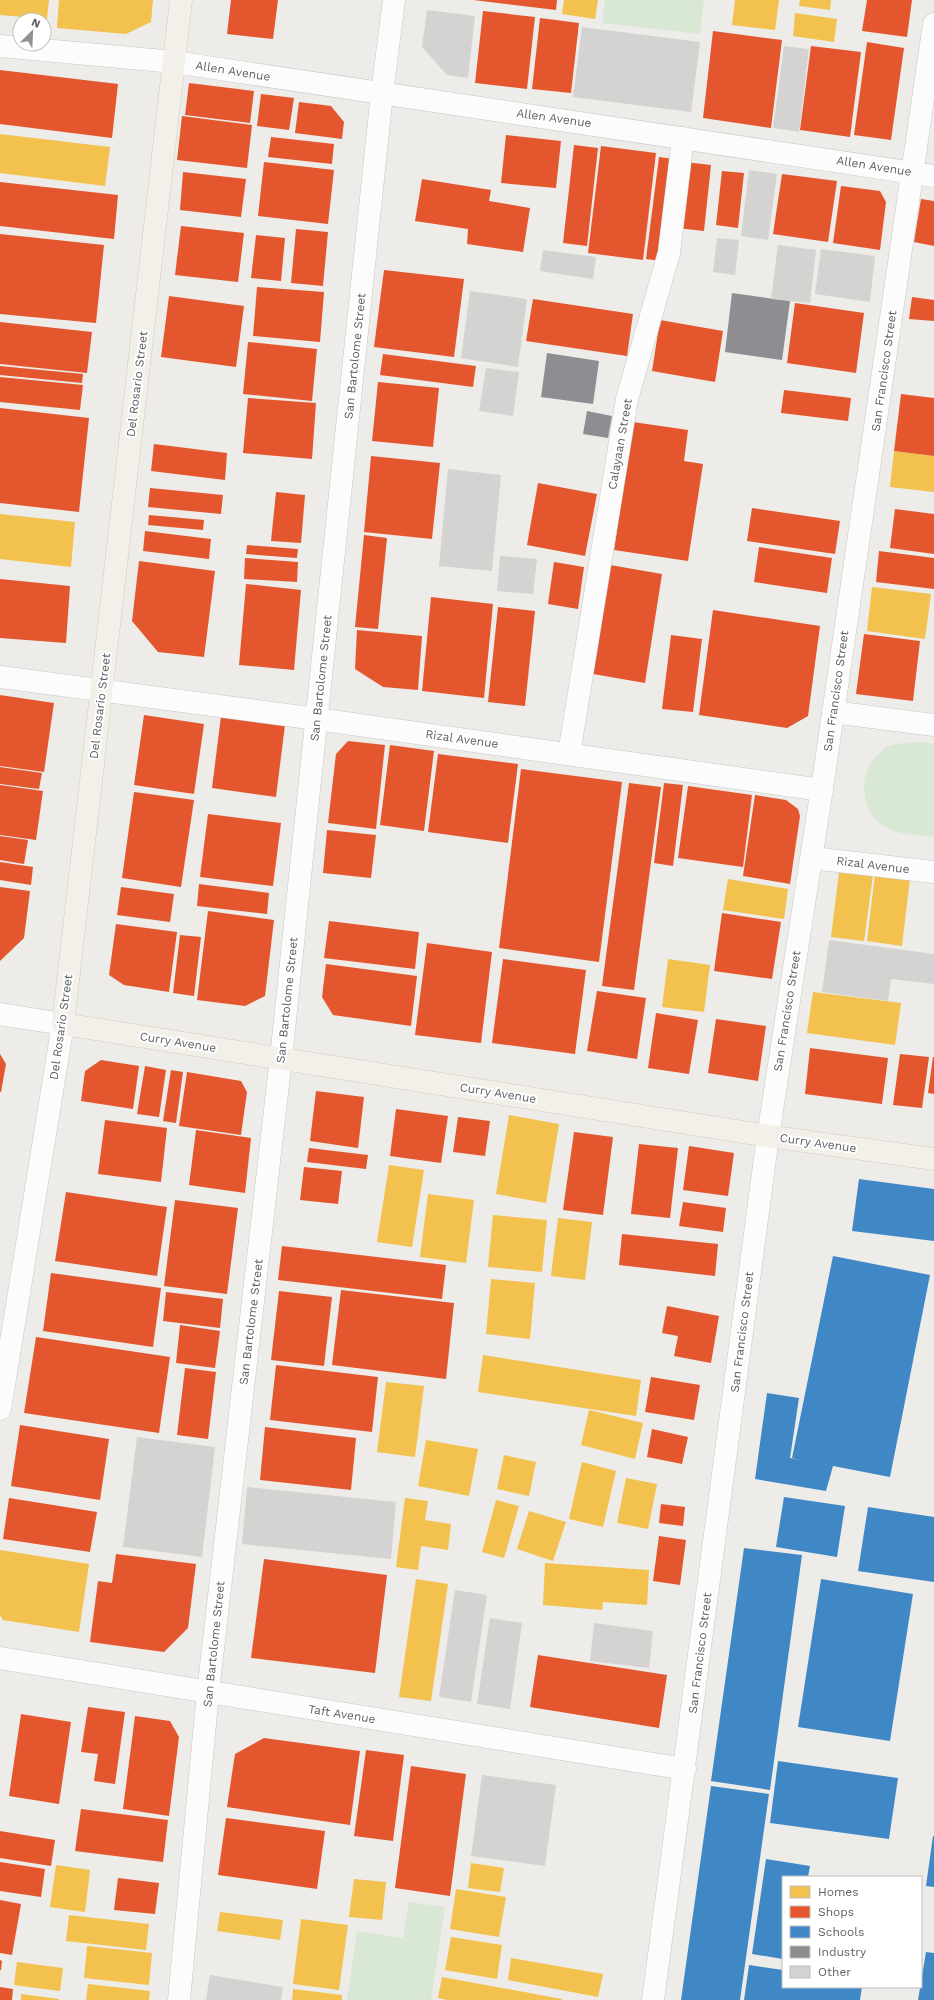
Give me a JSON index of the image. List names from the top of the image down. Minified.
{"streets":{"main road":["Del Rosario Street","Curry Avenue"],"street":["Allen Avenue","San Bartolome Street","San Francisco Street","Calayaan Street","Rizal Avenue","Taft Avenue"]},"crossings":[["Allen Avenue","San Bartolome Street"],["Allen Avenue","San Francisco Street"],["Allen Avenue","Del Rosario Street"],["Allen Avenue","Calayaan Street"],["San Bartolome Street","Rizal Avenue"],["San Bartolome Street","Curry Avenue"],["San Bartolome Street","Taft Avenue"],["San Francisco Street","Rizal Avenue"],["San Francisco Street","Curry Avenue"],["San Francisco Street","Taft Avenue"],["Del Rosario Street","Rizal Avenue"],["Del Rosario Street","Curry Avenue"],["Calayaan Street","Rizal Avenue"]],"legend":["Homes","Shops","Schools","Industry","Other"],"north":"top right"}
